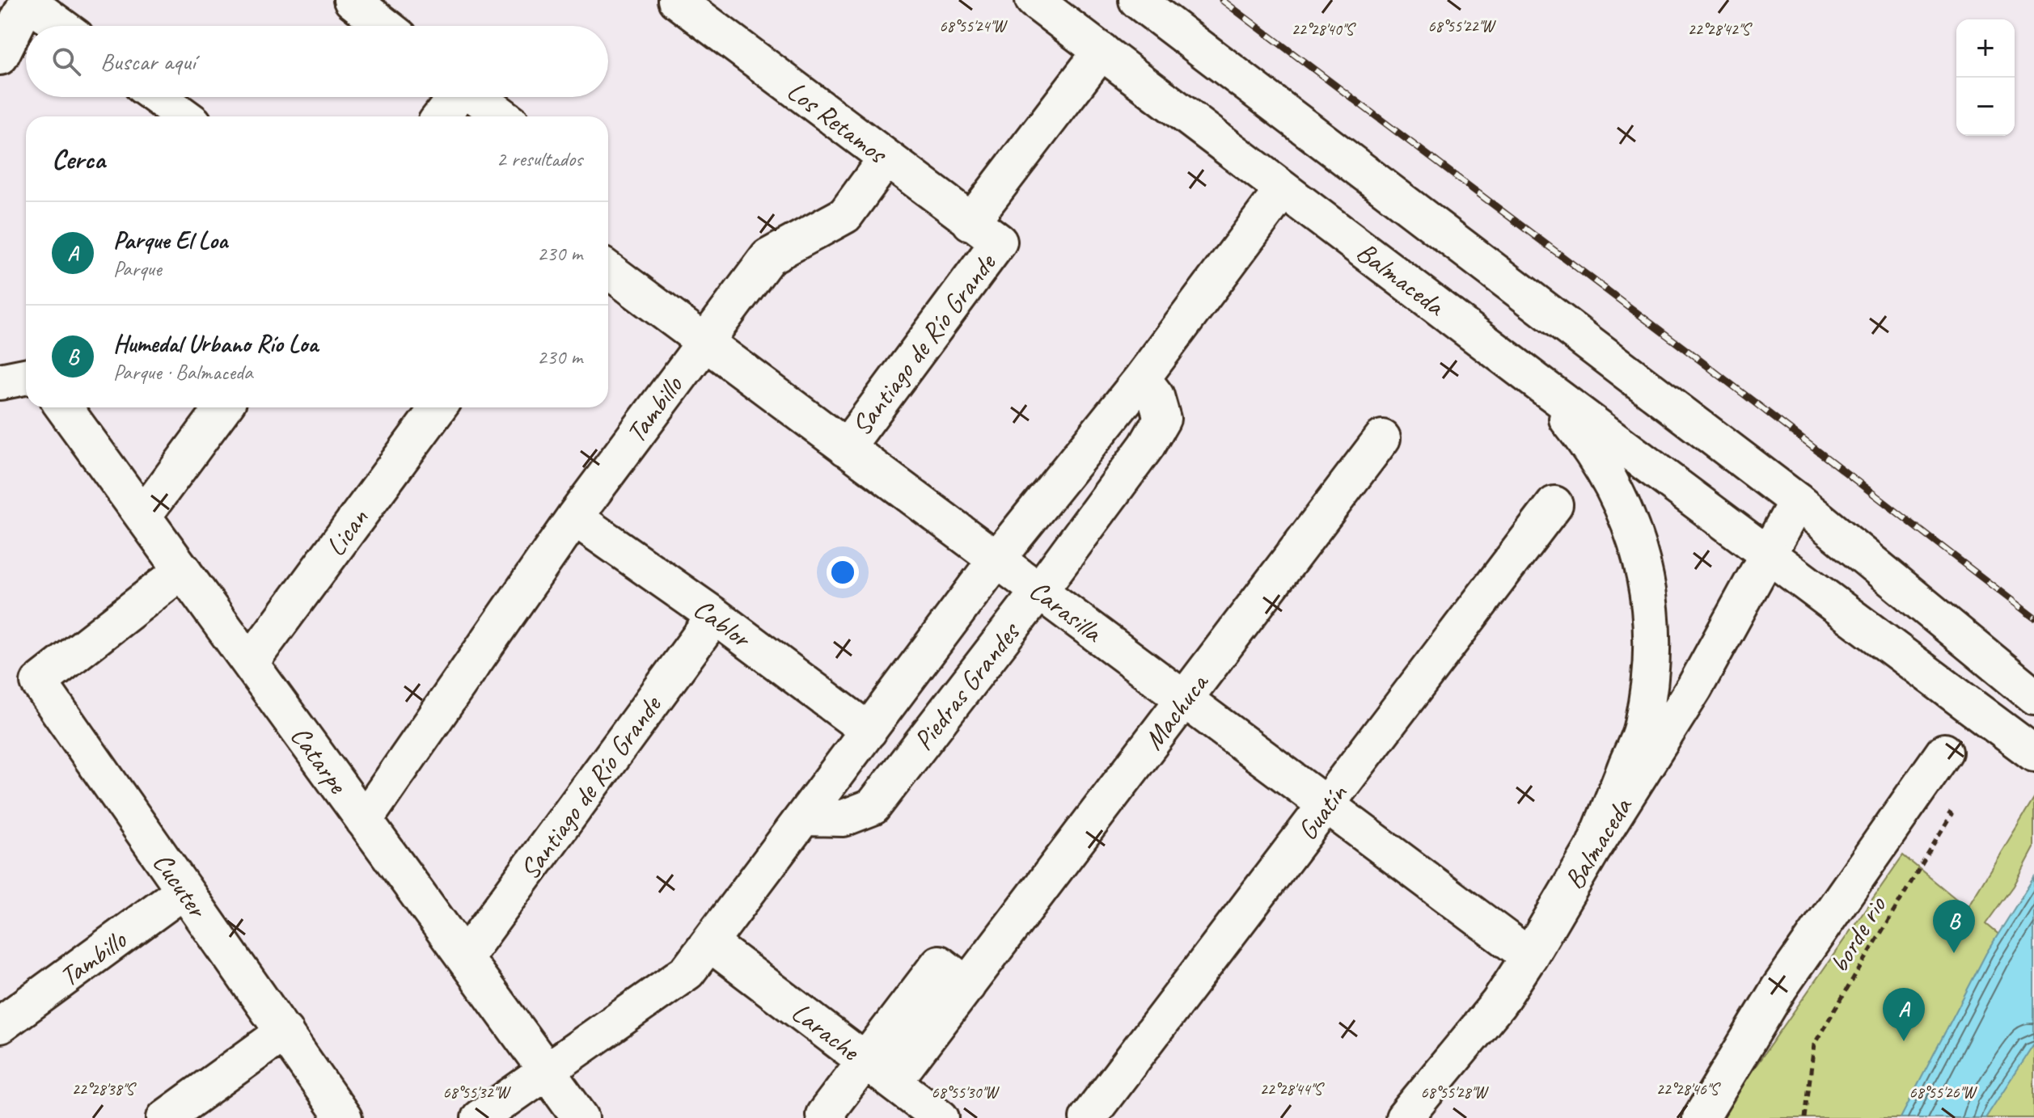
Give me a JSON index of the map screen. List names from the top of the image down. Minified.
{"streets":{"street":["Los Retamos","Balmaceda","Santiago de Río Grande","Tambillo","Lican","Carasilla","Cablor","Piedras Grandes","Machuca","Catarpe","Guatín","Cucuter","Larache"],"path":["borde rio"]},"crossings":[["Los Retamos","Santiago de Río Grande"],["Los Retamos","Tambillo"],["Balmaceda","Santiago de Río Grande"],["Balmaceda","Carasilla"],["Balmaceda","Piedras Grandes"],["Santiago de Río Grande","Carasilla"],["Santiago de Río Grande","Cablor"],["Santiago de Río Grande","Catarpe"],["Tambillo","Carasilla"],["Tambillo","Cablor"],["Tambillo","Catarpe"],["Tambillo","Cucuter"],["Lican","Catarpe"],["Carasilla","Piedras Grandes"],["Carasilla","Machuca"],["Carasilla","Guatín"],["Cablor","Piedras Grandes"],["Piedras Grandes","Catarpe"],["Piedras Grandes","Larache"],["Machuca","Larache"],["Catarpe","Cucuter"]],"page":{"map_buttons":["+","−"],"search":"Buscar aquí","heading":["Cerca","2 resultados"],"list":[{"mark":"A","name":"Parque El Loa","note":"Parque","value":"230 m"},{"mark":"B","name":"Humedal Urbano Río Loa","note":"Parque · Balmaceda","value":"230 m"}],"pins":["B","A"]},"coordinates":["68°55'24\"W","68°55'22\"W","22°28'40\"S","22°28'42\"S","22°28'38\"S","22°28'44\"S","22°28'46\"S","68°55'32\"W","68°55'30\"W","68°55'28\"W","68°55'26\"W"]}
